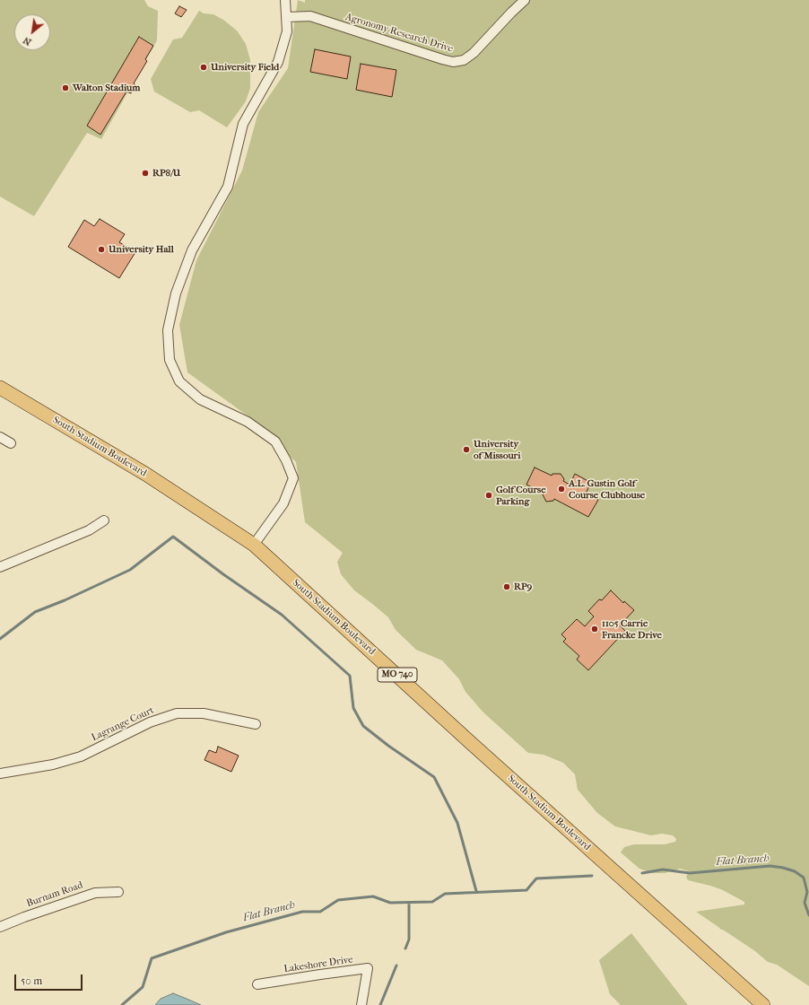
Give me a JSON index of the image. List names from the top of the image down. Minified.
{"streets":{"main road":["South Stadium Boulevard","MO 740"],"street":["Agronomy Research Drive","Lagrange Court","Burnam Road","Lakeshore Drive"]},"water":["Flat Branch"],"places":["University Field","Walton Stadium","RP8/U","University Hall","University of Missouri","A.L. Gustin Golf Course Clubhouse","Golf Course Parking","RP9","1105 Carrie Francke Drive"],"scale_bar":"50 m","north":"bottom left"}
